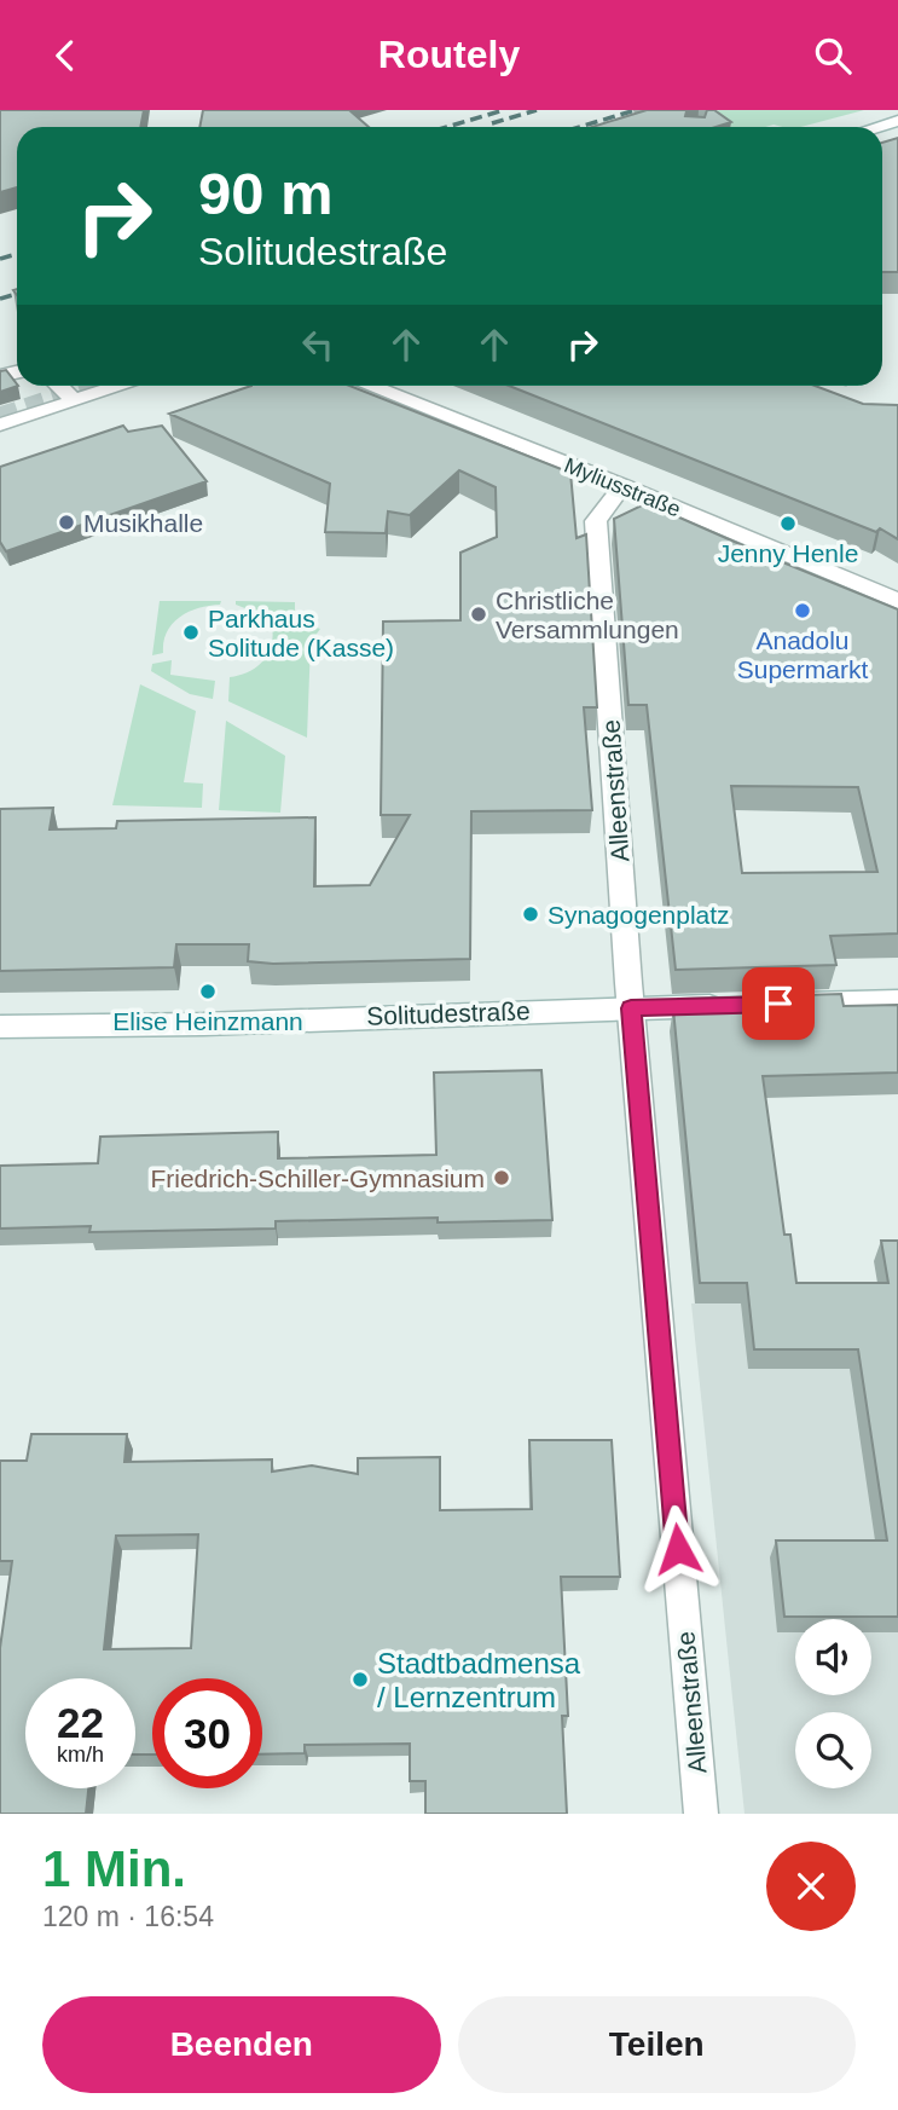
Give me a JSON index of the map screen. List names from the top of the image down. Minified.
{"streets":{"street":["Myliusstraße","Alleenstraße","Solitudestraße"]},"crossings":[["Myliusstraße","Alleenstraße"],["Alleenstraße","Solitudestraße"]],"places":["Musikhalle","Jenny Henle","Anadolu Supermarkt","Christliche Versammlungen","Parkhaus Solitude (Kasse)","Synagogenplatz","Elise Heinzmann","Friedrich-Schiller-Gymnasium","Stadtbadmensa / Lernzentrum"],"page":{"header":"Routely","turn":["90 m","Solitudestraße"],"speed":"22 km/h","limit":"30","heading":["1 Min.","120 m · 16:54"],"buttons":["Beenden","Teilen"]}}
